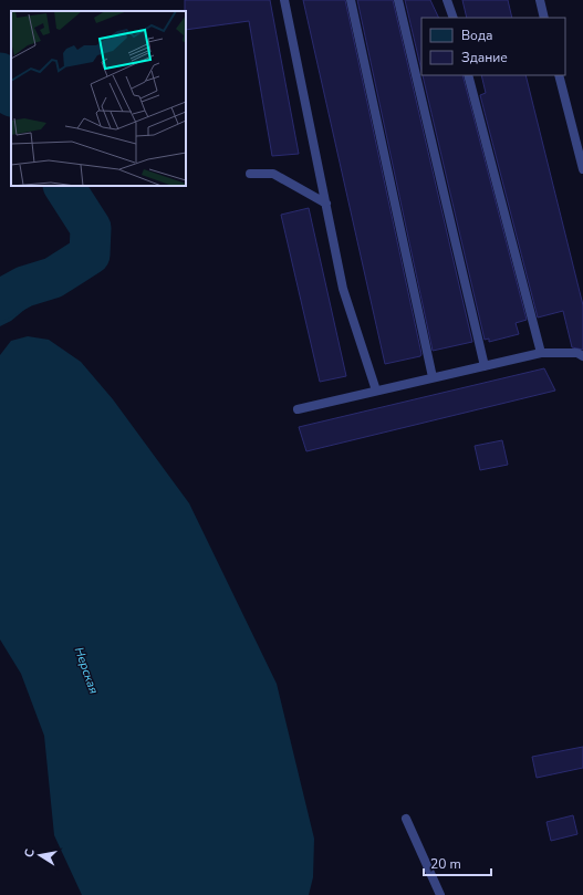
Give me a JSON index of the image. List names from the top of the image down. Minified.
{"water":["Нерская"],"legend":["Вода","Здание"],"scale_bar":"20 m","north":"left"}
